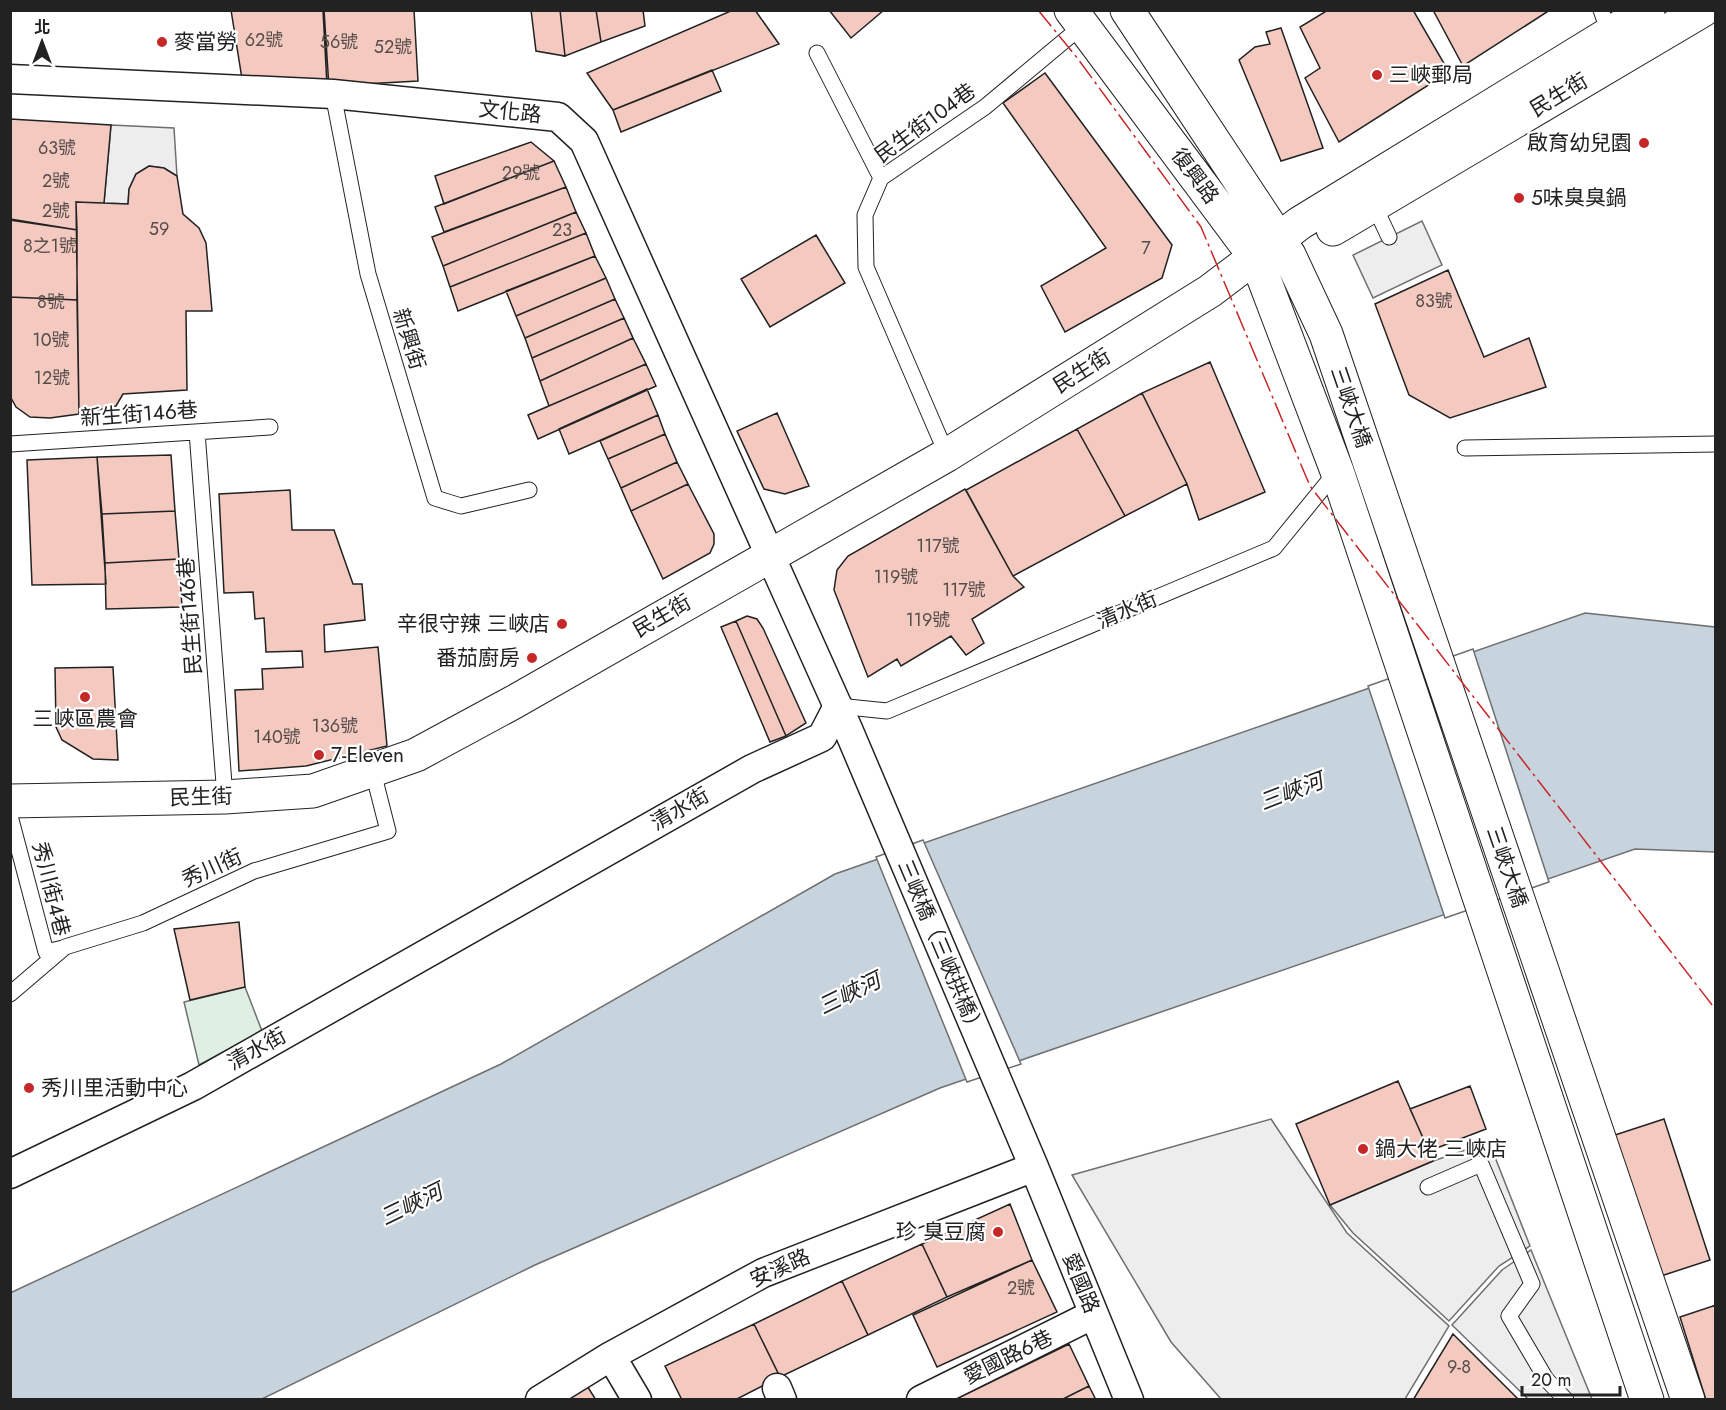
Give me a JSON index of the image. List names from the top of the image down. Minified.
{"streets":{"main road":["民生街","復興路","三峽大橋"],"street":["文化路","清水街","三峽橋（三峽拱橋）","安溪路","愛國路","愛國路6巷"],"lane":["民生街104巷","新興街","新生街146巷","民生街146巷","秀川街","秀川街4巷"]},"crossings":[["民生街","文化路"],["民生街","民生街104巷"],["民生街","復興路"],["民生街","民生街146巷"],["民生街","秀川街"],["文化路","新興街"],["文化路","清水街"],["文化路","三峽橋（三峽拱橋）"],["民生街104巷","復興路"],["復興路","三峽大橋"],["三峽大橋","清水街"],["新生街146巷","民生街146巷"],["清水街","三峽橋（三峽拱橋）"],["秀川街","秀川街4巷"],["三峽橋（三峽拱橋）","安溪路"],["三峽橋（三峽拱橋）","愛國路"],["安溪路","愛國路"],["愛國路","愛國路6巷"]],"water":["三峽河"],"places":["麥當勞","三峽郵局","啟育幼兒園","5味臭臭鍋","辛很守辣 三峽店","番茄廚房","三峽區農會","7-Eleven","秀川里活動中心","鍋大佬 三峽店","珍 臭豆腐"],"house_numbers":["62號","56號","52號","63號","29號","2號","2號","59","23","8之1號","7","83號","8號","10號","12號","117號","119號","117號","119號","136號","140號","2號","9-8"],"scale_bar":"20 m","north":"top"}
